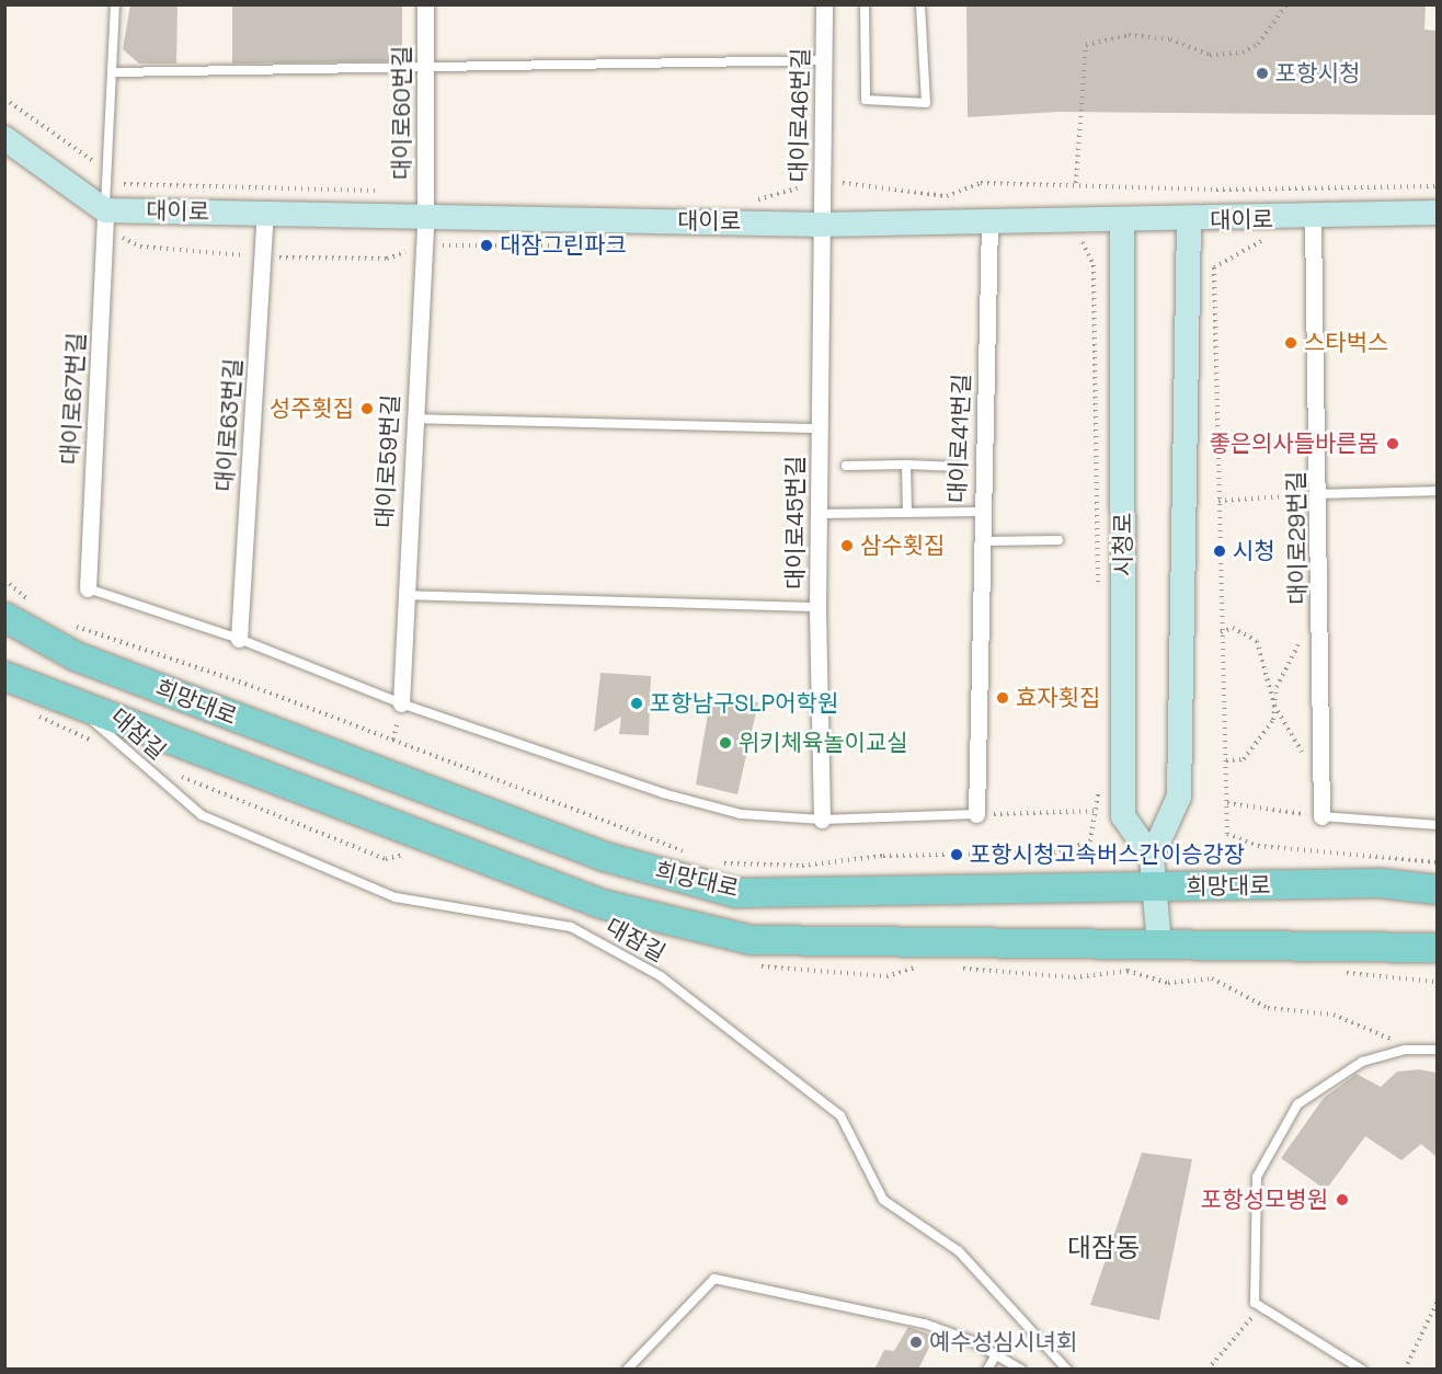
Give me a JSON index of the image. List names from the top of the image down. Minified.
{"streets":{"main road":["희망대로"],"street":["대이로60번길","대이로46번길","대이로","대이로67번길","대이로63번길","대이로41번길","대이로59번길","대이로45번길","대이로29번길","시청로"],"lane":["대잠길"]},"crossings":[["대이로60번길","대이로"],["대이로60번길","대이로59번길"],["대이로46번길","대이로"],["대이로46번길","대이로45번길"],["대이로","대이로67번길"],["대이로","대이로63번길"],["대이로","대이로41번길"],["대이로","대이로59번길"],["대이로","대이로45번길"],["대이로","대이로29번길"],["대이로","시청로"],["희망대로","대잠길"]],"districts":["대잠동"],"places":["포항시청","대잠그린파크","스타벅스","성주횟집","좋은의사들바른몸","삼수횟집","시청","효자횟집","포항남구SLP어학원","위키체육놀이교실","포항시청고속버스간이승강장","포항성모병원","예수성심시녀회"]}
